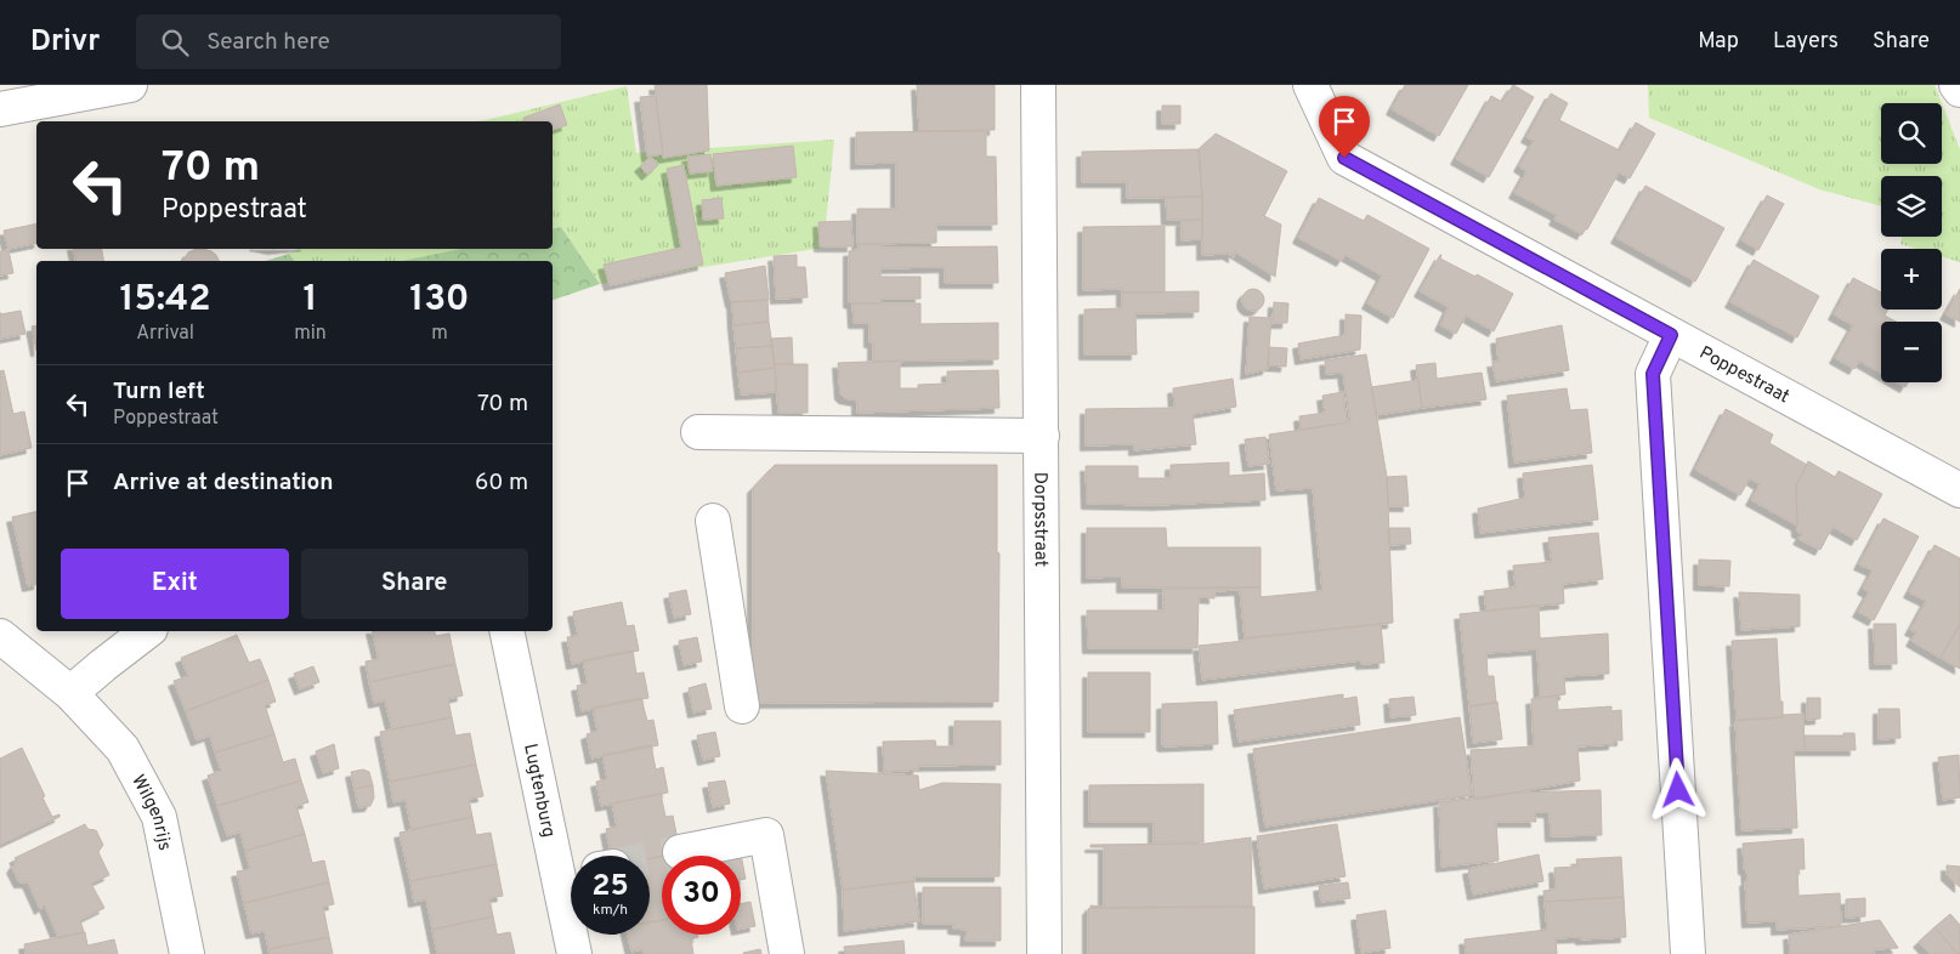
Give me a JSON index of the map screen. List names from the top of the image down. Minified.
{"streets":{"street":["Poppestraat","Dorpsstraat","Lugtenburg","Wilgenrijs"]},"page":{"header":"Drivr","search":"Search here","nav":["Map","Layers","Share"],"map_buttons":["+","−"],"turn":["70 m","Poppestraat"],"eta":["15:42","Arrival","1","min","130","m"],"list":[{"name":"Turn left","note":"Poppestraat","value":"70 m"},{"name":"Arrive at destination","value":"60 m"}],"buttons":["Exit","Share"],"speed":"25 km/h","limit":"30"}}
